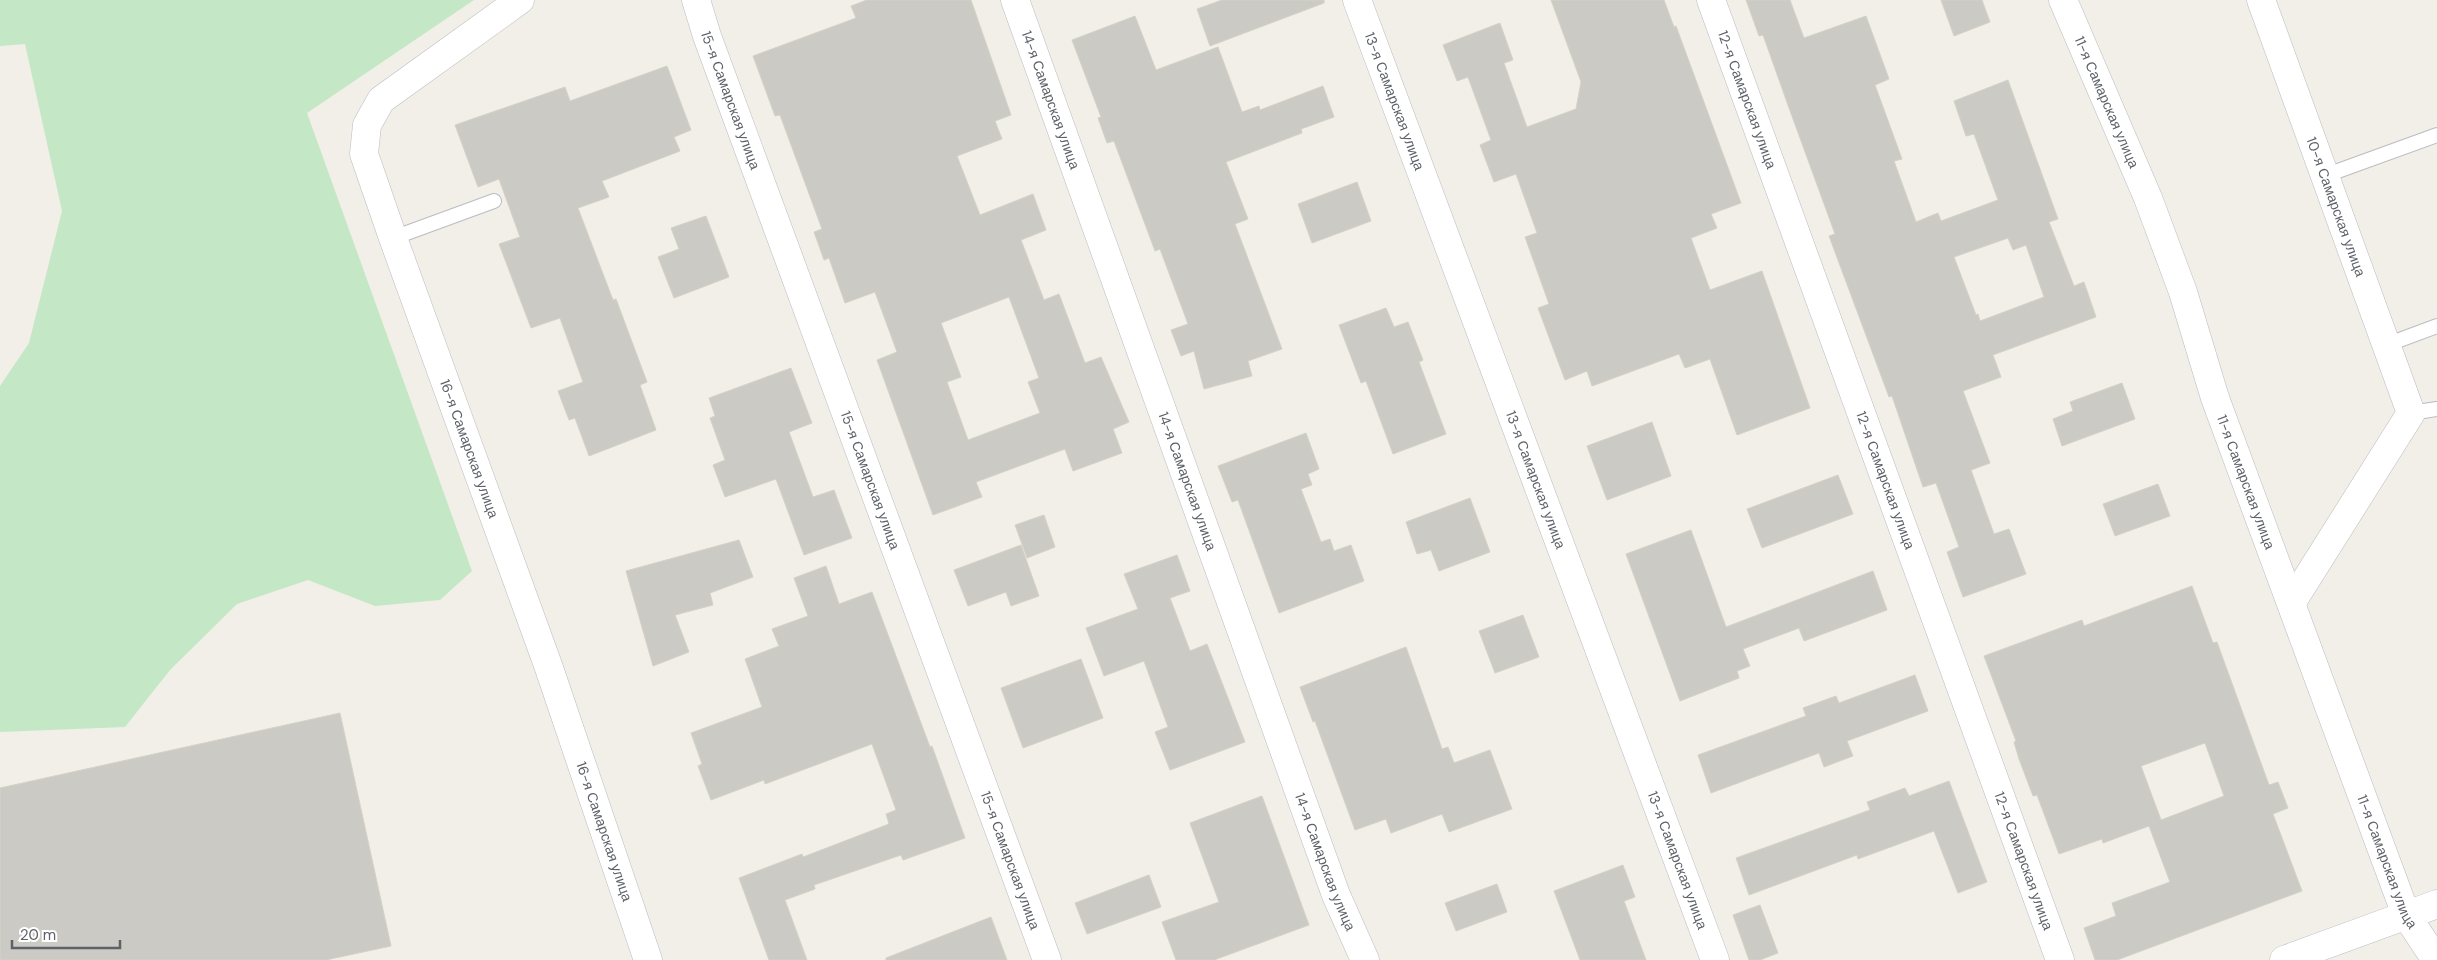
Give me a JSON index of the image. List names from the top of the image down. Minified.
{"streets":{"street":["12-я Самарская улица","15-я Самарская улица","14-я Самарская улица","13-я Самарская улица","11-я Самарская улица","10-я Самарская улица","16-я Самарская улица"]},"scale_bar":"20 m"}
